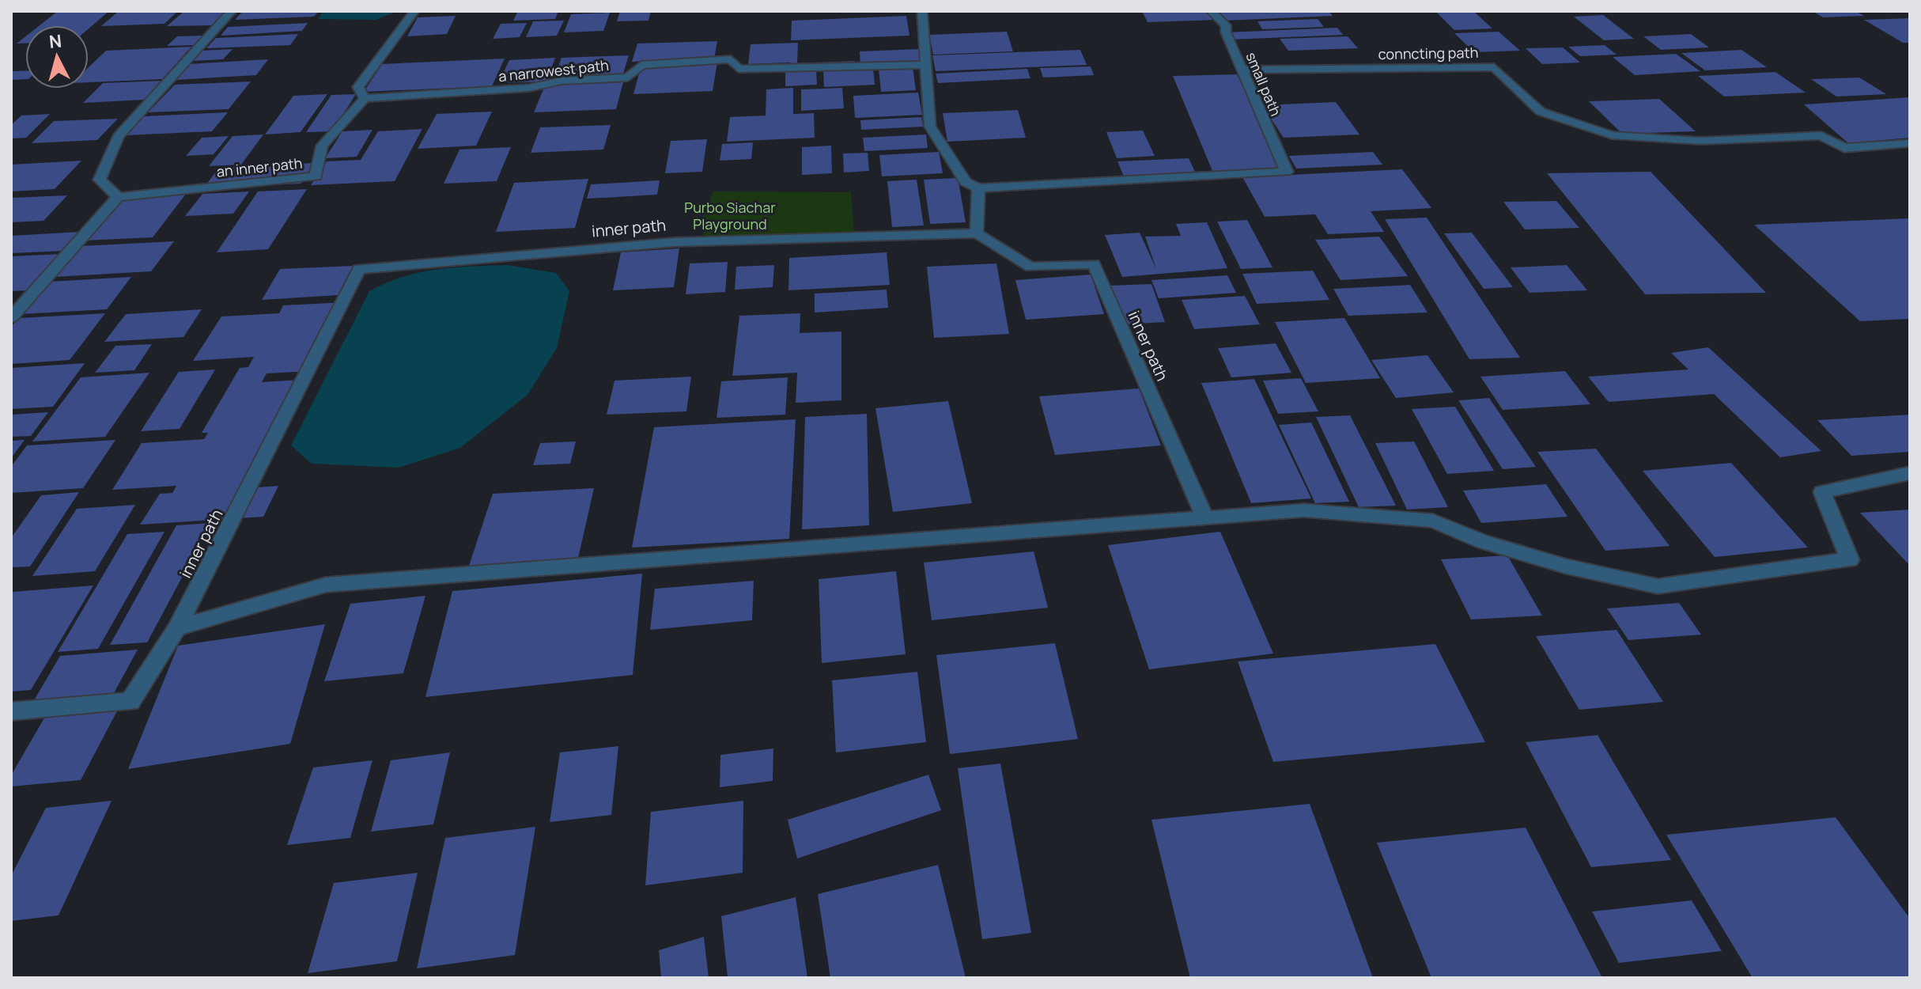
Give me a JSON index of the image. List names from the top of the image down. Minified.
{"streets":{"street":["conncting path","a narrowest path","small path","an inner path","inner path"]},"crossings":[["conncting path","small path"],["a narrowest path","an inner path"]],"parks":["Purbo Siachar Playground"],"north":"top"}
